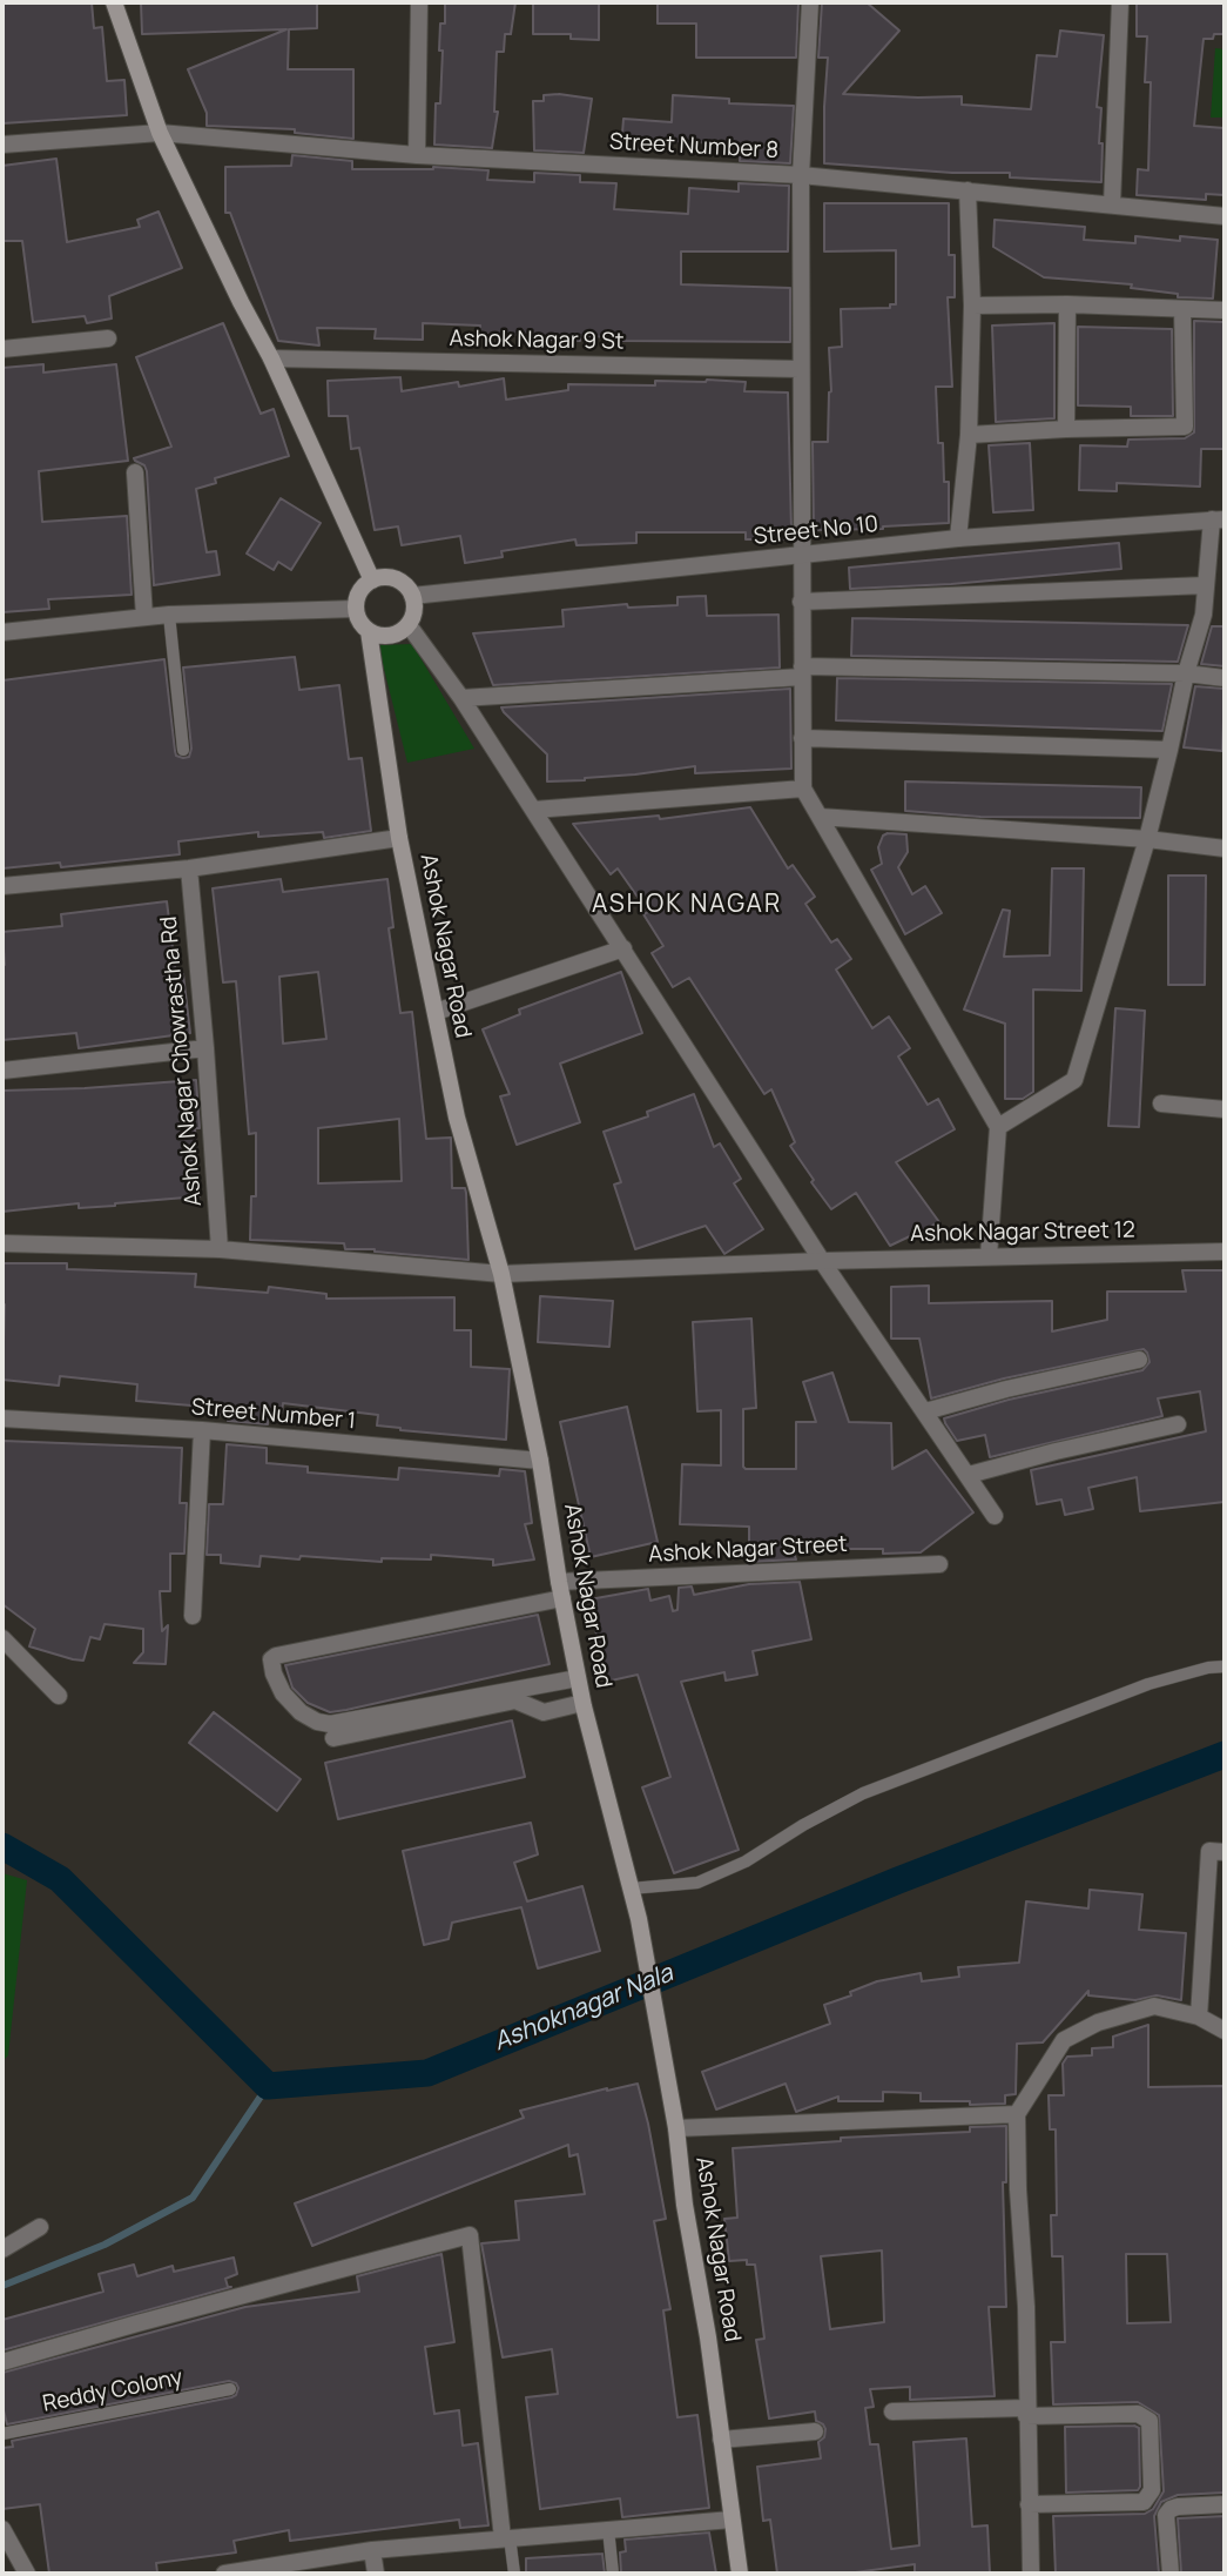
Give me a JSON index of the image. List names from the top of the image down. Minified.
{"streets":{"main road":["Ashok Nagar Road"],"street":["Street Number 8","Ashok Nagar 9 St","Street No 10","Ashok Nagar Chowrastha Rd","Ashok Nagar Street 12","Street Number 1","Ashok Nagar Street"],"lane":["Reddy Colony"]},"crossings":[["Street No 10","Ashok Nagar Road"],["Ashok Nagar Road","Ashok Nagar Street 12"],["Ashok Nagar Road","Street Number 1"],["Ashok Nagar Road","Ashok Nagar Street"],["Ashok Nagar Chowrastha Rd","Ashok Nagar Street 12"]],"districts":["ASHOK NAGAR"],"water":["Ashoknagar Nala"]}
